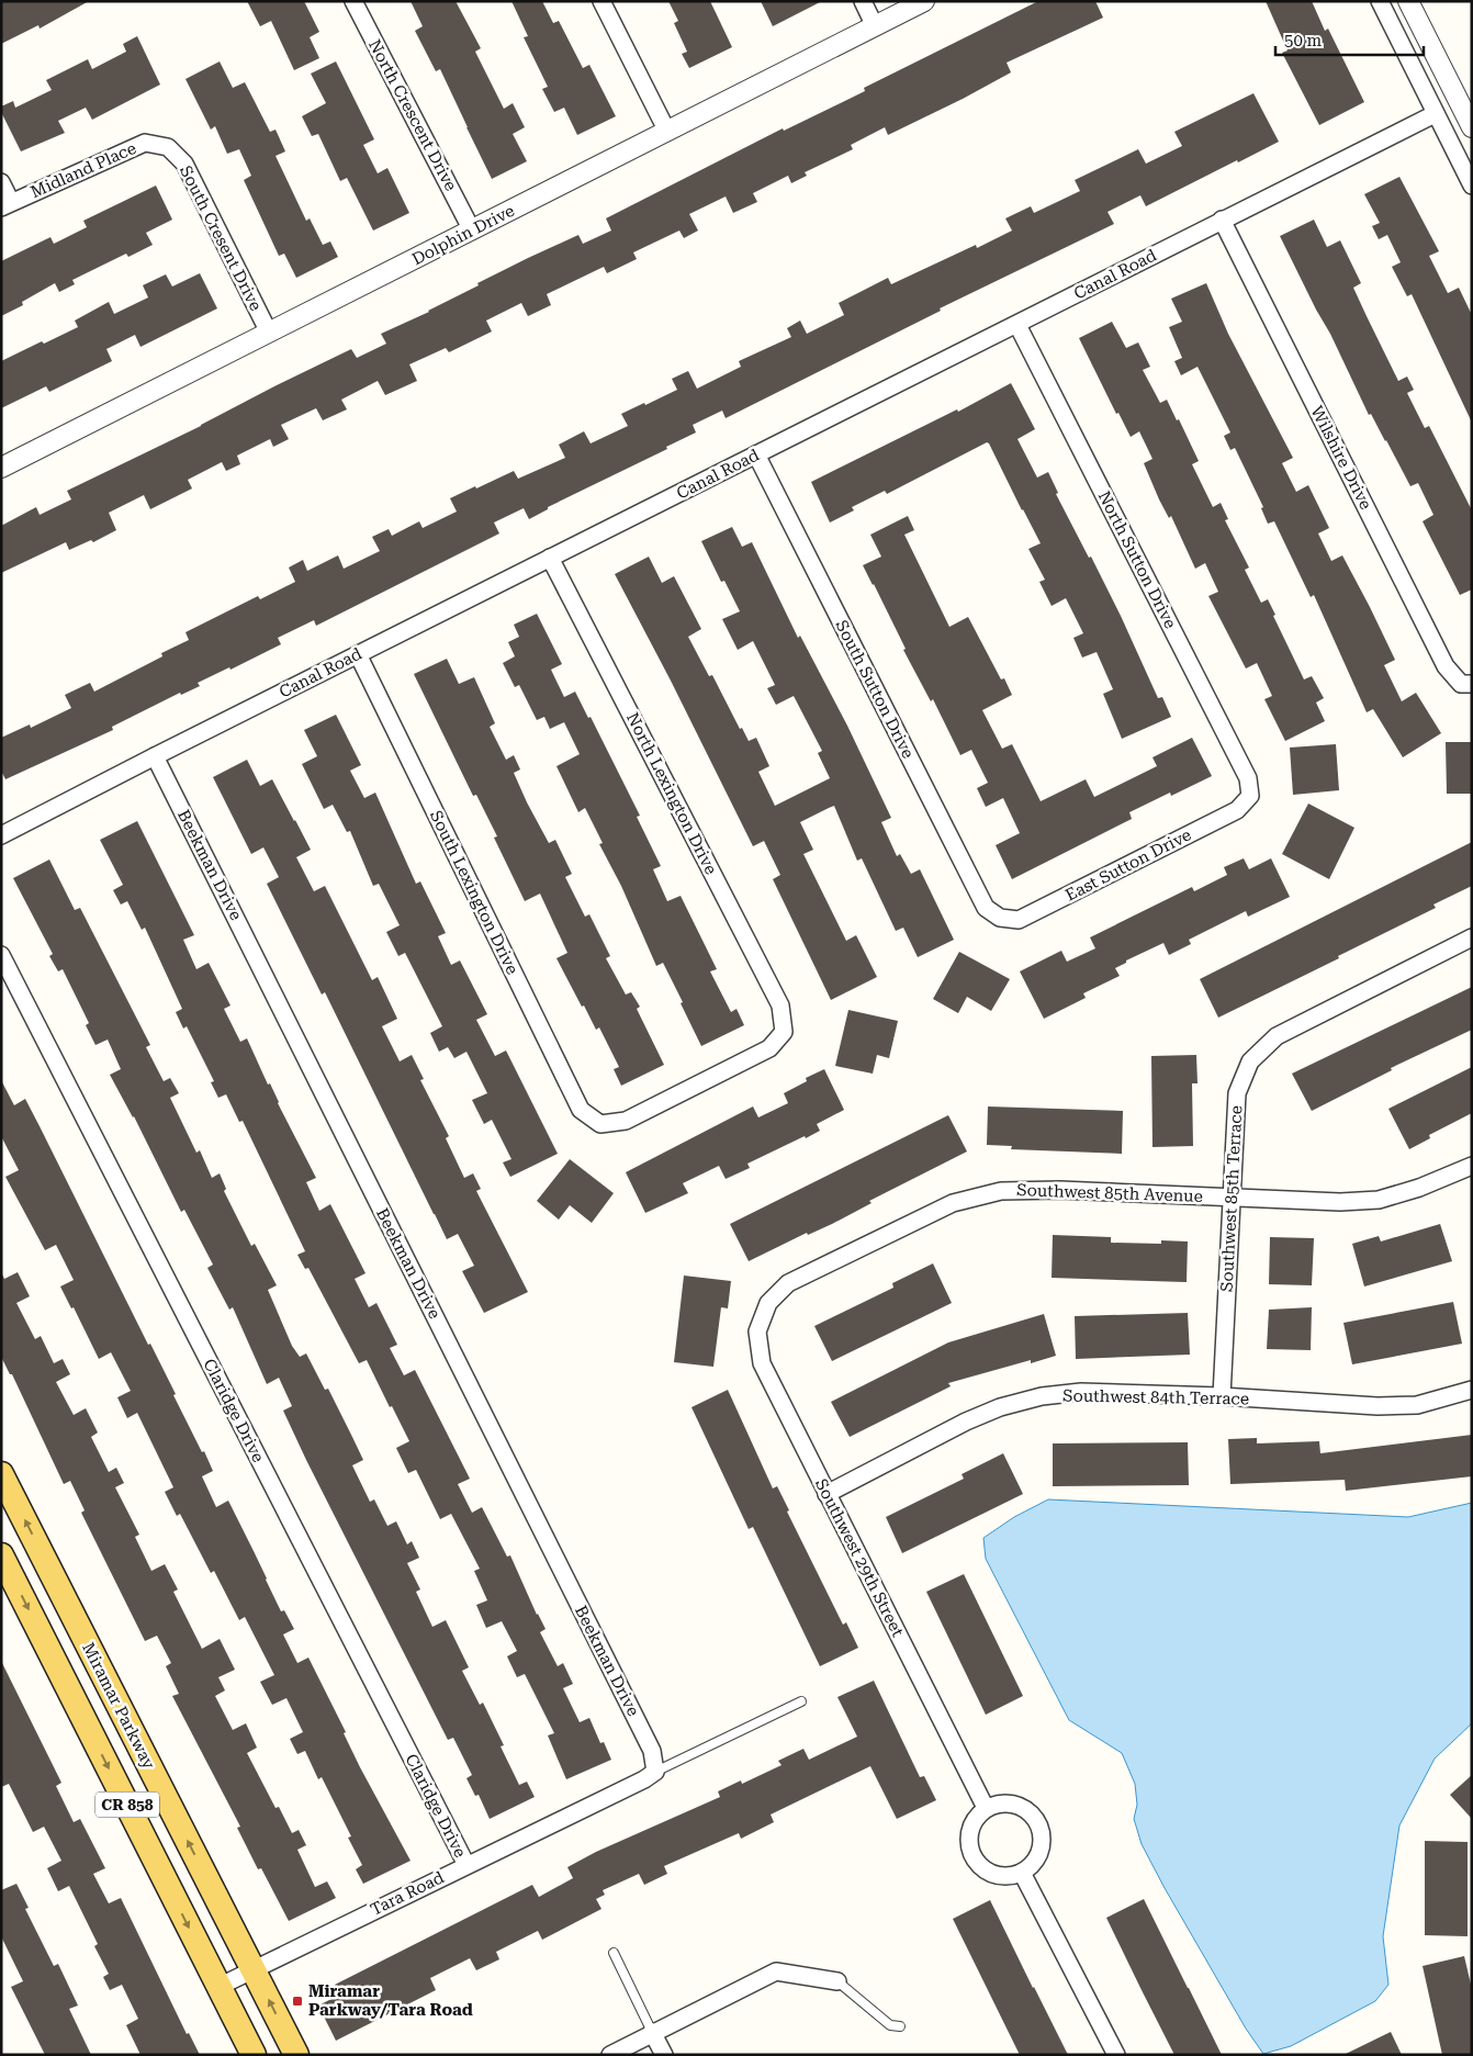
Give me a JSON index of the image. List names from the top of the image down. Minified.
{"streets":{"main road":["Miramar Parkway","CR 858"],"street":["North Crescent Drive","Midland Place","Dolphin Drive","South Cresent Drive","Canal Road","Wilshire Drive","North Sutton Drive","South Sutton Drive","North Lexington Drive","Beekman Drive","East Sutton Drive","South Lexington Drive","Southwest 85th Avenue","Southwest 85th Terrace","Southwest 84th Terrace","Claridge Drive","Southwest 29th Street","Tara Road"]},"crossings":[["North Crescent Drive","Dolphin Drive"],["Midland Place","South Cresent Drive"],["Dolphin Drive","South Cresent Drive"],["Canal Road","Wilshire Drive"],["Canal Road","North Sutton Drive"],["Canal Road","South Sutton Drive"],["Canal Road","North Lexington Drive"],["Canal Road","Beekman Drive"],["Canal Road","South Lexington Drive"],["North Sutton Drive","East Sutton Drive"],["South Sutton Drive","East Sutton Drive"],["North Lexington Drive","South Lexington Drive"],["Beekman Drive","Tara Road"],["Southwest 85th Avenue","Southwest 85th Terrace"],["Southwest 85th Avenue","Southwest 29th Street"],["Southwest 85th Terrace","Southwest 84th Terrace"],["Southwest 84th Terrace","Southwest 29th Street"],["Claridge Drive","Tara Road"],["Miramar Parkway","Tara Road"],["CR 858","Tara Road"]],"places":{"transit":["Miramar Parkway/Tara Road"]},"scale_bar":"50 m"}
